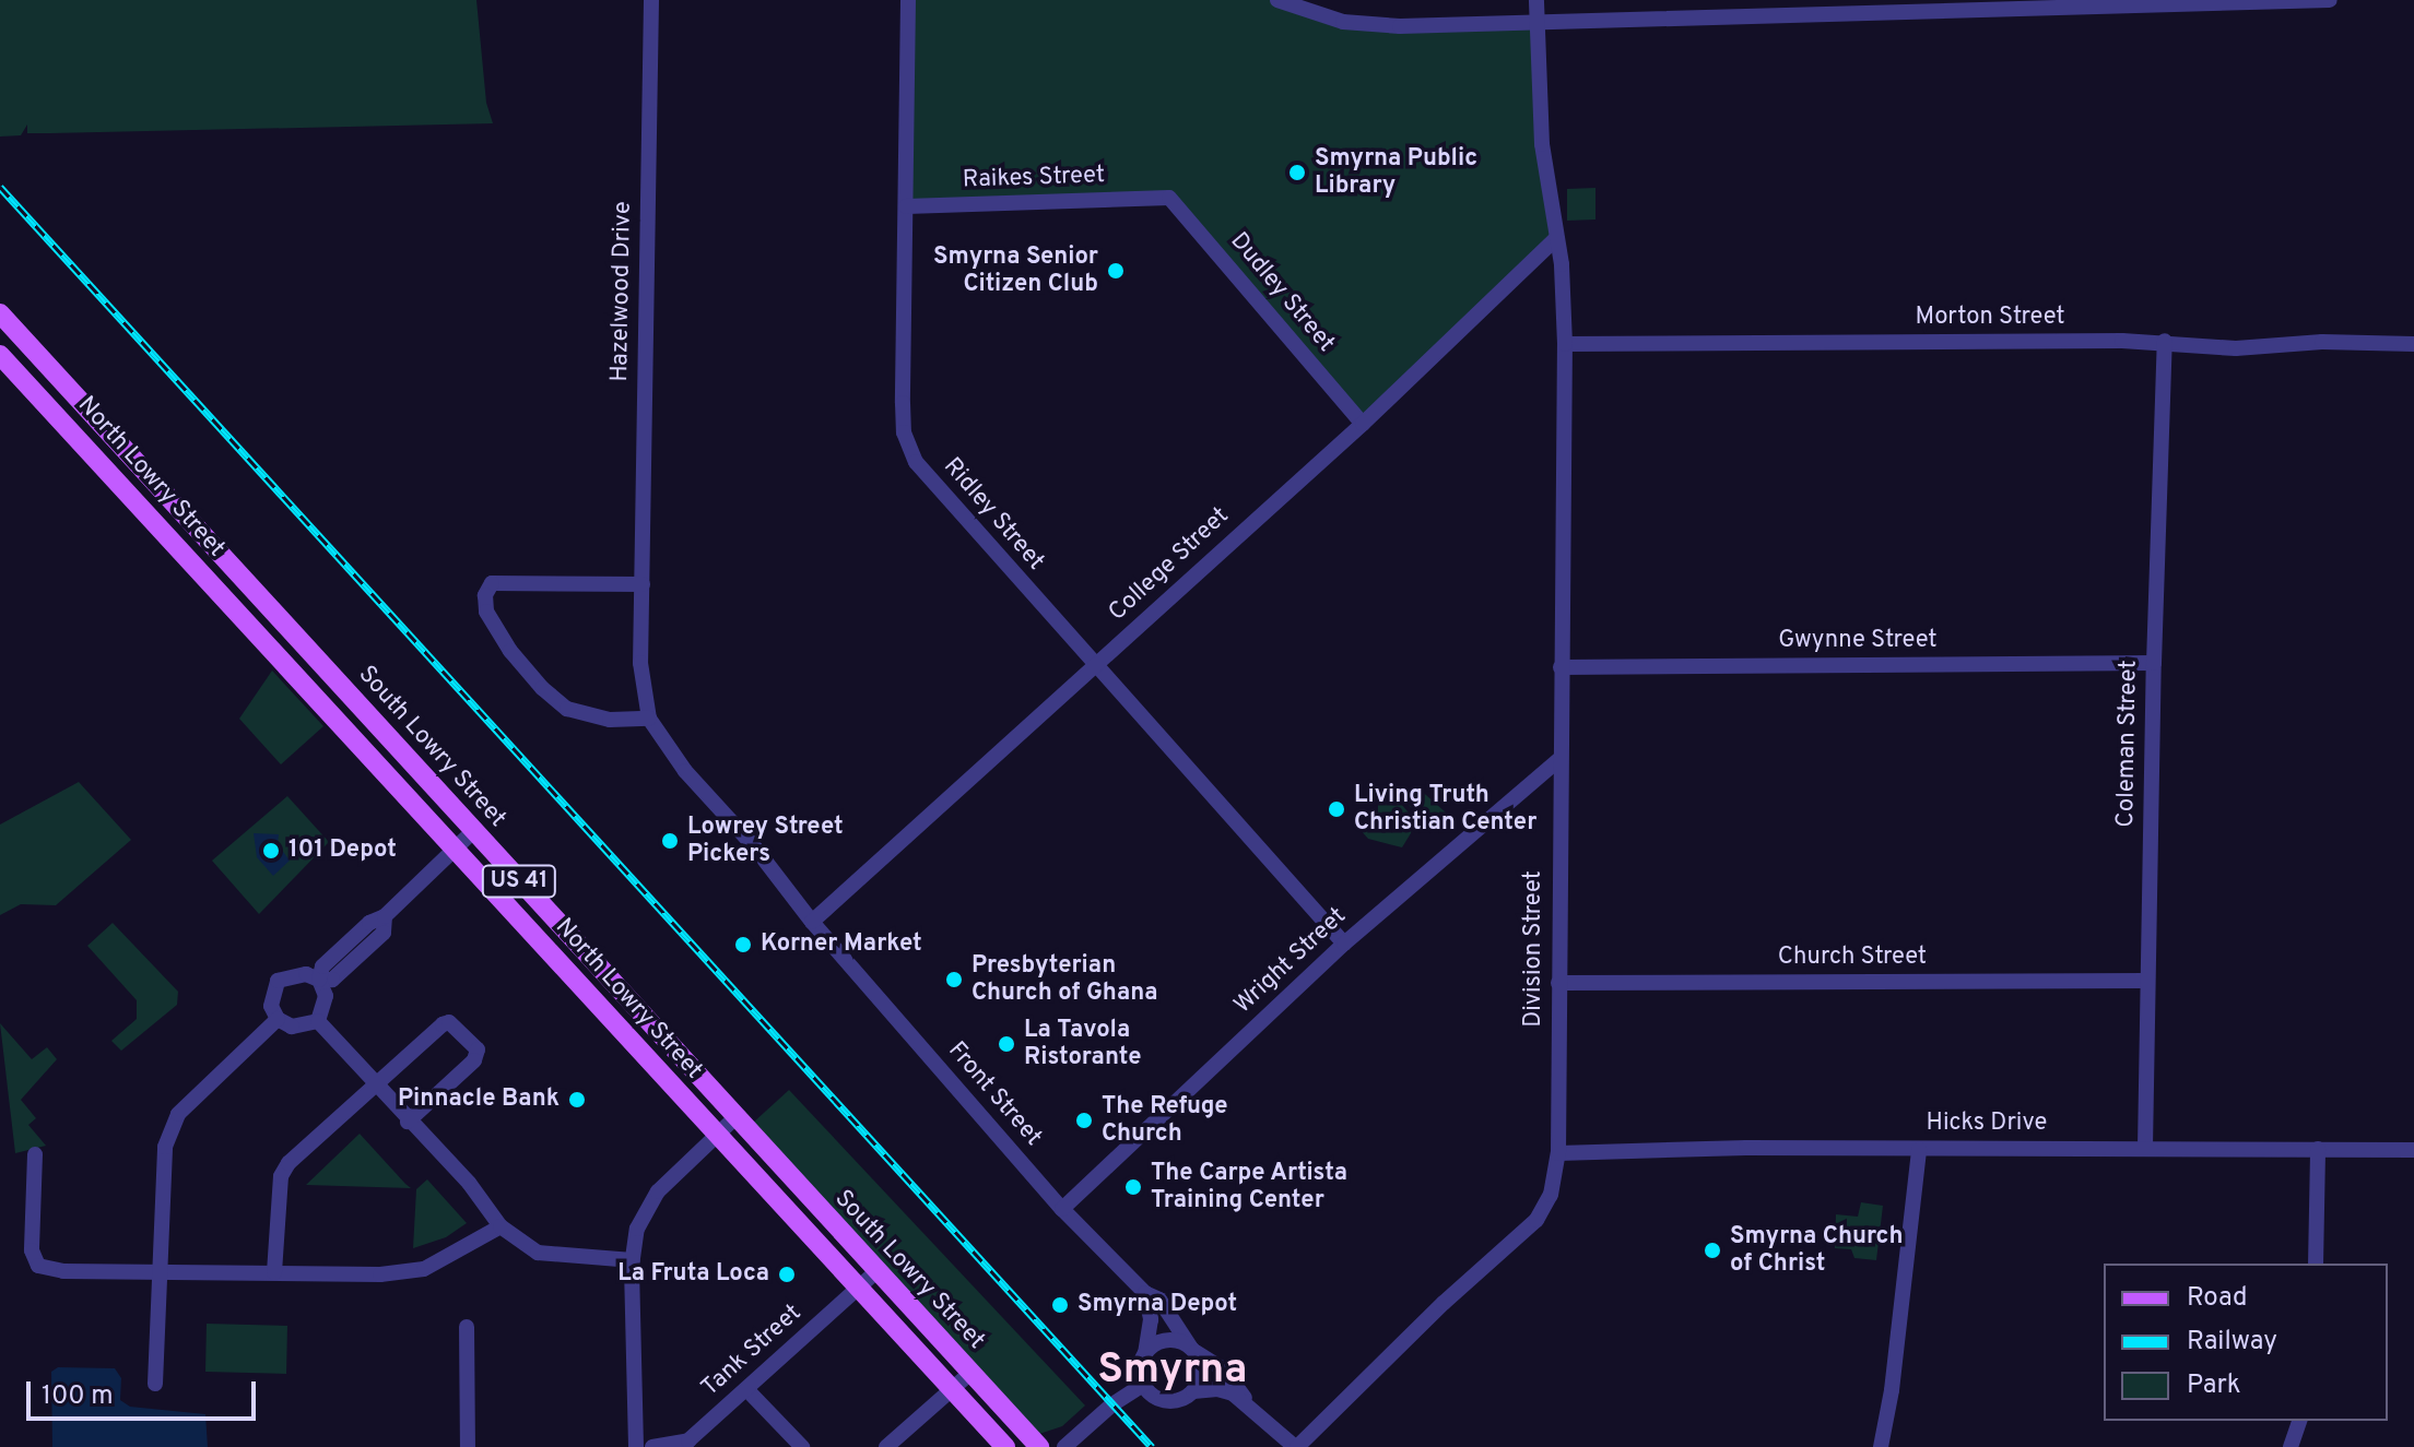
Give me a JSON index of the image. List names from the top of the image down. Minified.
{"streets":{"main road":["North Lowry Street","South Lowry Street","US 41"],"street":["Raikes Street","Hazelwood Drive","Dudley Street","Morton Street","Ridley Street","College Street","Gwynne Street","Coleman Street","Division Street","Church Street","Wright Street","Front Street","Hicks Drive","Tank Street"]},"crossings":[["Raikes Street","Dudley Street"],["Raikes Street","Ridley Street"],["Hazelwood Drive","College Street"],["Hazelwood Drive","Front Street"],["Dudley Street","College Street"],["Morton Street","Coleman Street"],["Morton Street","Division Street"],["North Lowry Street","Tank Street"],["Ridley Street","College Street"],["Ridley Street","Wright Street"],["College Street","Front Street"],["Gwynne Street","Coleman Street"],["Gwynne Street","Division Street"],["Coleman Street","Church Street"],["Coleman Street","Hicks Drive"],["South Lowry Street","Tank Street"],["Division Street","Church Street"],["Division Street","Wright Street"],["Division Street","Front Street"],["Division Street","Hicks Drive"],["Wright Street","Front Street"]],"districts":["Smyrna"],"places":["Smyrna Public Library","Smyrna Senior Citizen Club","Living Truth Christian Center","Lowrey Street Pickers","101 Depot","Korner Market","Presbyterian Church of Ghana","La Tavola Ristorante","Pinnacle Bank","The Refuge Church","The Carpe Artista Training Center","Smyrna Church of Christ","La Fruta Loca","Smyrna Depot"],"legend":["Road","Railway","Park"],"scale_bar":"100 m"}
